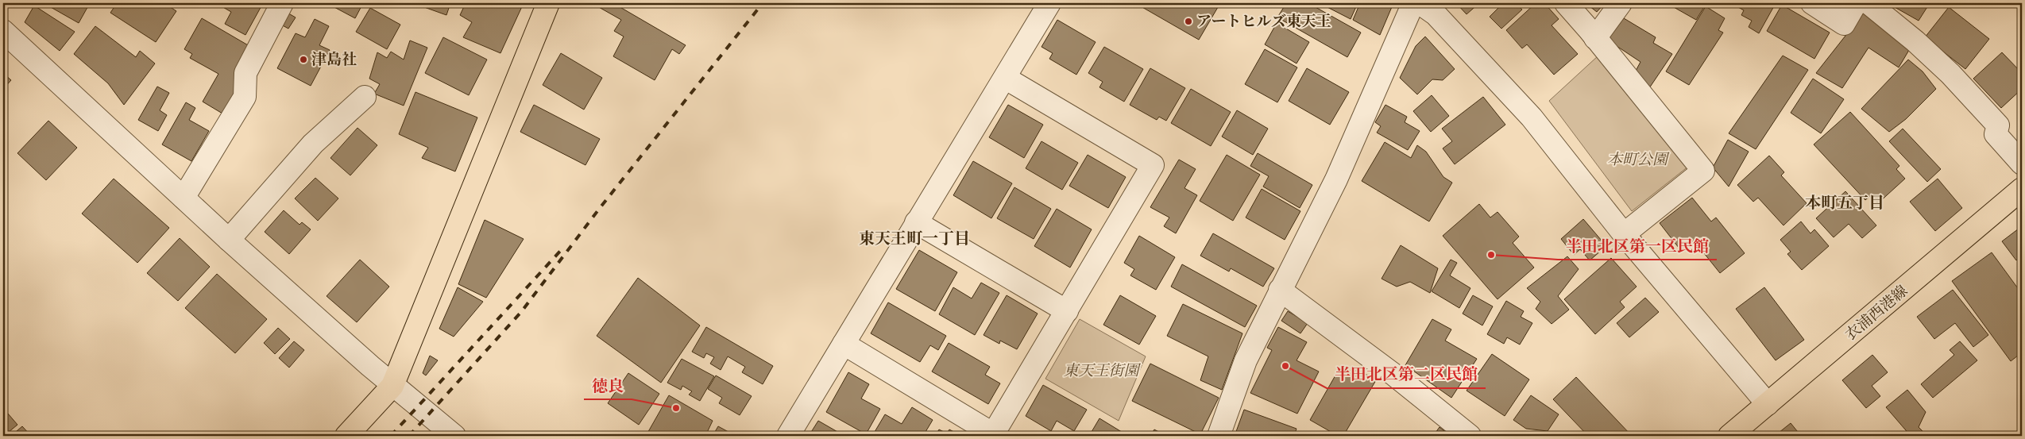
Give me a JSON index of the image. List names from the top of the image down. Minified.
{"streets":{"main road":["衣浦西港線"]},"districts":["本町五丁目","東天王町一丁目"],"parks":["本町公園","東天王街園"],"places":["アートヒルズ東天王","津島社","半田北区第一区民館","半田北区第二区民館","徳良"]}
